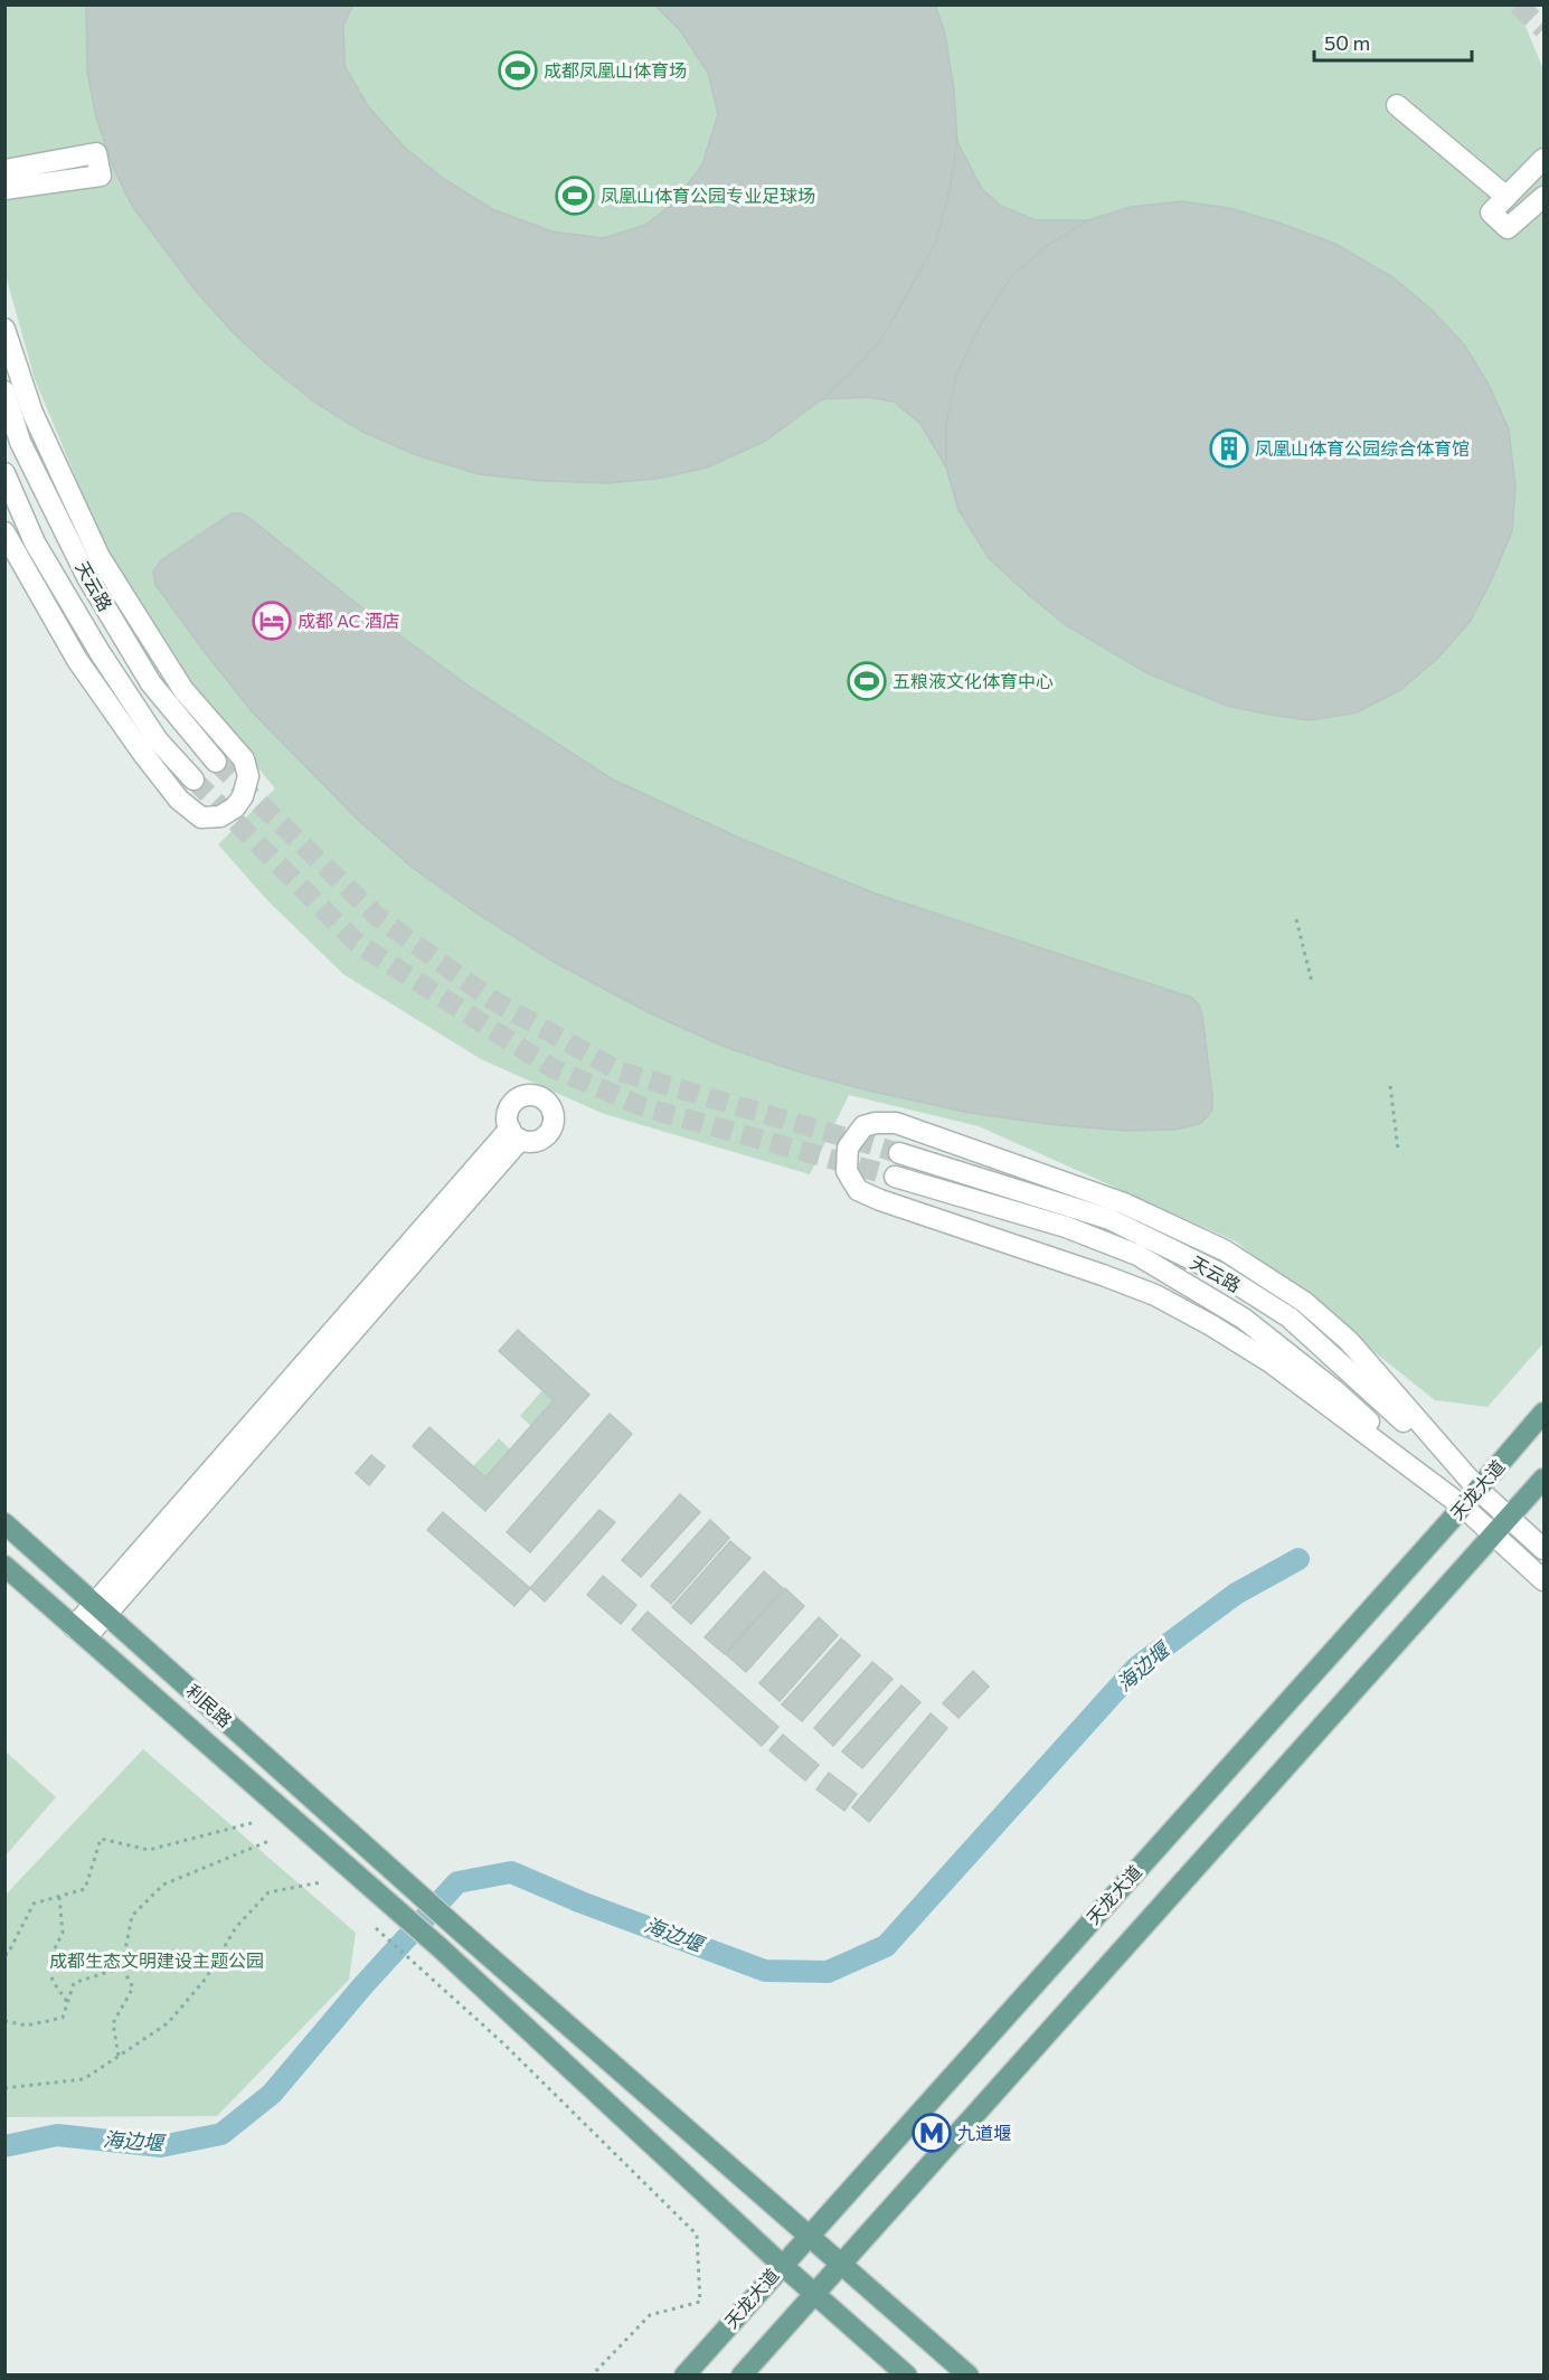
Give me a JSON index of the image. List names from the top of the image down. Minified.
{"streets":{"main road":["天龙大道","利民路"],"street":["天云路"]},"crossings":[["天云路","天龙大道"],["天龙大道","利民路"]],"water":["海边堰"],"parks":["成都生态文明建设主题公园"],"places":{"sports":["成都凤凰山体育场","凤凰山体育公园专业足球场","五粮液文化体育中心"],"building":["凤凰山体育公园综合体育馆"],"hotel":["成都 AC 酒店"],"metro station":["九道堰"]},"scale_bar":"50 m"}
